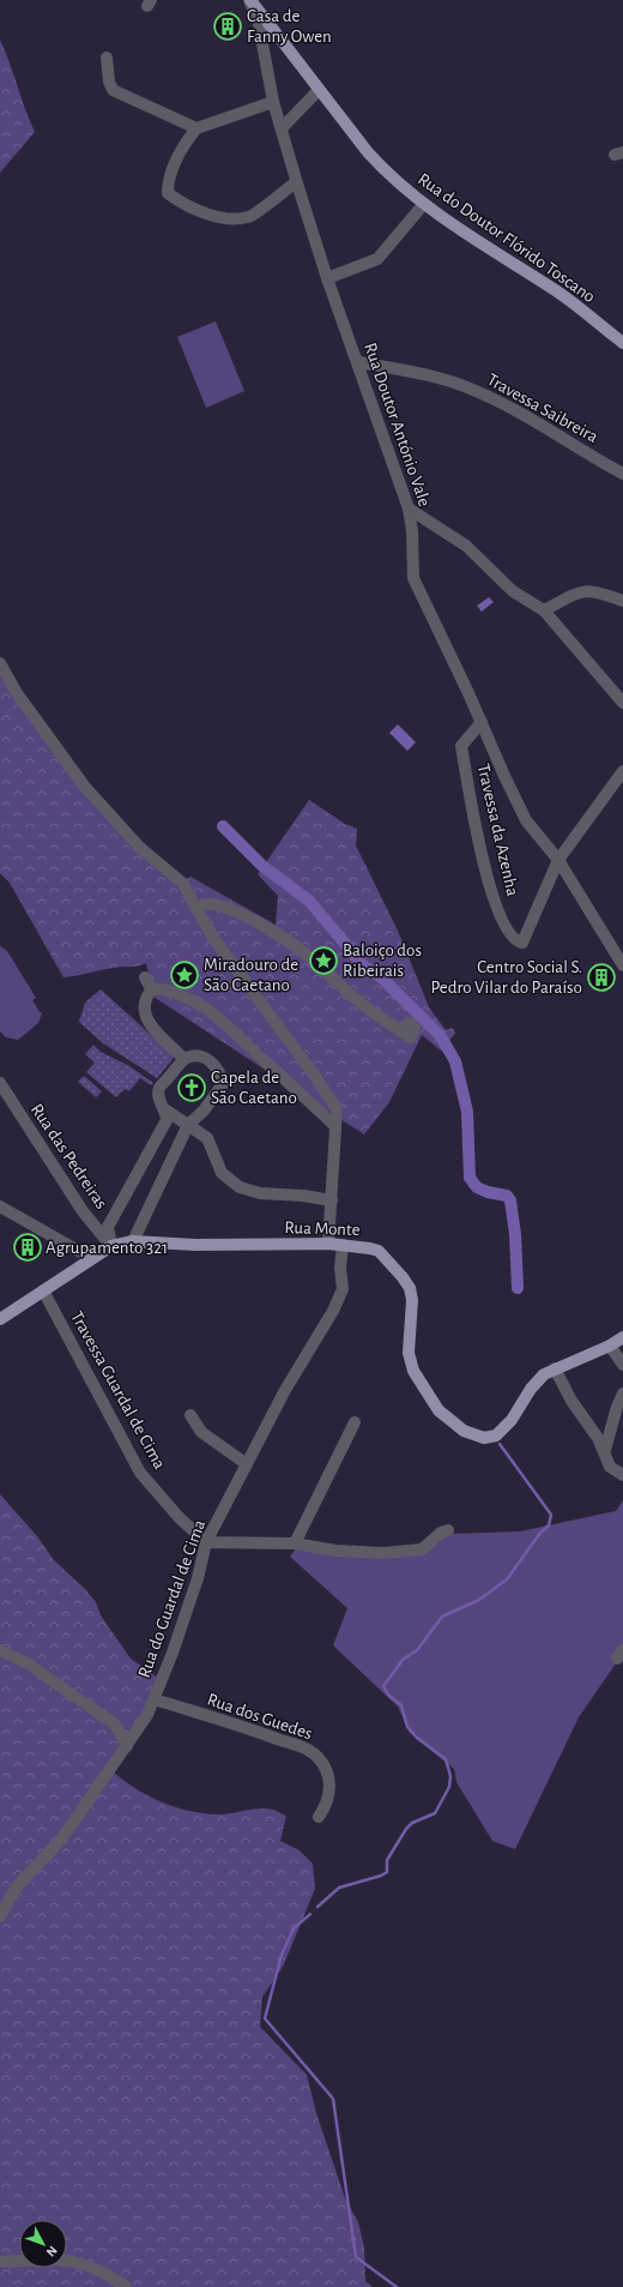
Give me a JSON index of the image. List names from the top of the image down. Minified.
{"streets":{"main road":["Rua do Doutor Flórido Toscano","Rua Monte"],"street":["Travessa Saibreira","Rua Doutor António Vale","Travessa da Azenha","Rua das Pedreiras","Travessa Guardal de Cima","Rua do Guardal de Cima","Rua dos Guedes"]},"crossings":[["Rua do Doutor Flórido Toscano","Rua Doutor António Vale"],["Travessa Saibreira","Rua Doutor António Vale"],["Rua Doutor António Vale","Travessa da Azenha"],["Rua das Pedreiras","Rua Monte"],["Rua Monte","Travessa Guardal de Cima"],["Rua Monte","Rua do Guardal de Cima"],["Travessa Guardal de Cima","Rua do Guardal de Cima"],["Rua do Guardal de Cima","Rua dos Guedes"]],"places":{"building":["Casa de Fanny Owen","Centro Social S. Pedro Vilar do Paraíso","Agrupamento 321"],"place":["Baloiço dos Ribeirais","Miradouro de São Caetano"],"church":["Capela de São Caetano"]},"north":"bottom right"}
